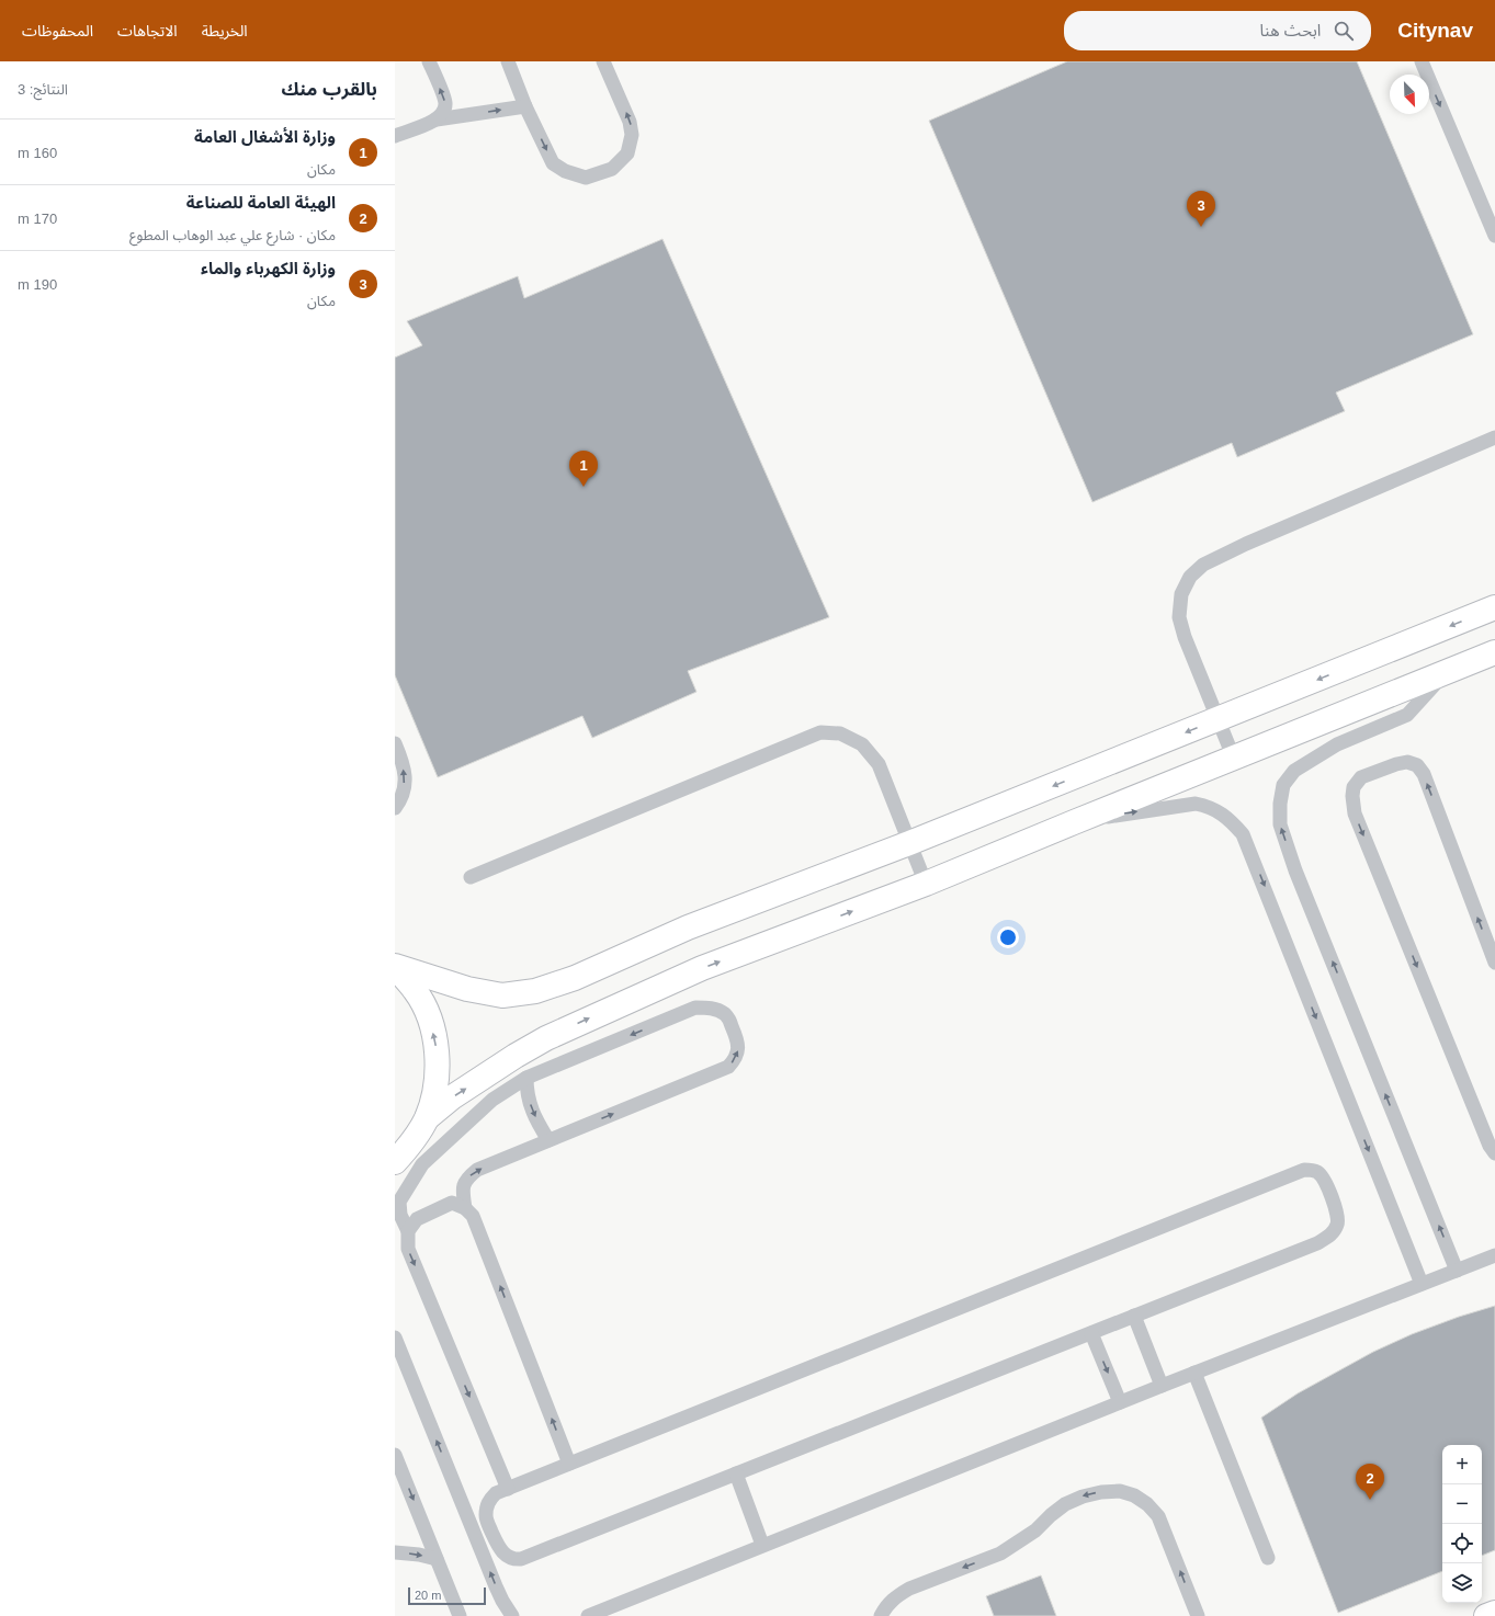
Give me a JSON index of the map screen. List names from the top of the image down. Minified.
{"scale_bar":"20 m","north":"bottom right","page":{"header":"Citynav","search":"ابحث هنا","nav":["الخريطة","الاتجاهات","المحفوظات"],"heading":["بالقرب منك","النتائج: 3"],"list":[{"mark":"1","name":"وزارة الأشغال العامة","note":"مكان","value":"160 m"},{"mark":"2","name":"الهيئة العامة للصناعة","note":"مكان · شارع علي عبد الوهاب المطوع","value":"170 m"},{"mark":"3","name":"وزارة الكهرباء والماء","note":"مكان","value":"190 m"}],"pins":["3","1","2"],"map_buttons":["+","−"],"scale":"20 m"}}
